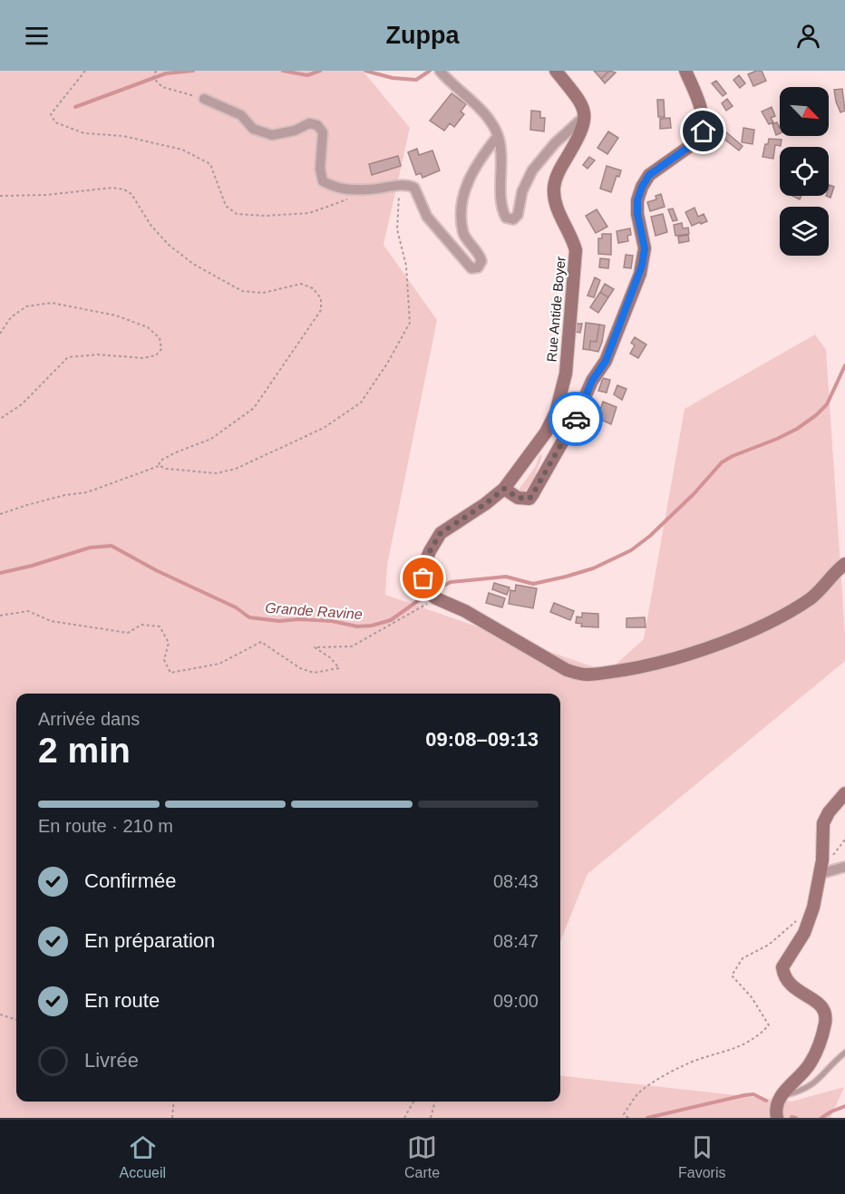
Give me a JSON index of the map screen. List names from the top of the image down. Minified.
{"streets":{"main road":["Rue Antide Boyer"]},"water":["Grande Ravine"],"north":"bottom right","page":{"header":"Zuppa","heading":["2 min","Arrivée dans","09:08–09:13"],"bar":"En route · 210 m","list":[["Confirmée","08:43"],["En préparation","08:47"],["En route","09:00"],"Livrée"],"tabs":["Accueil","Carte","Favoris"]}}
